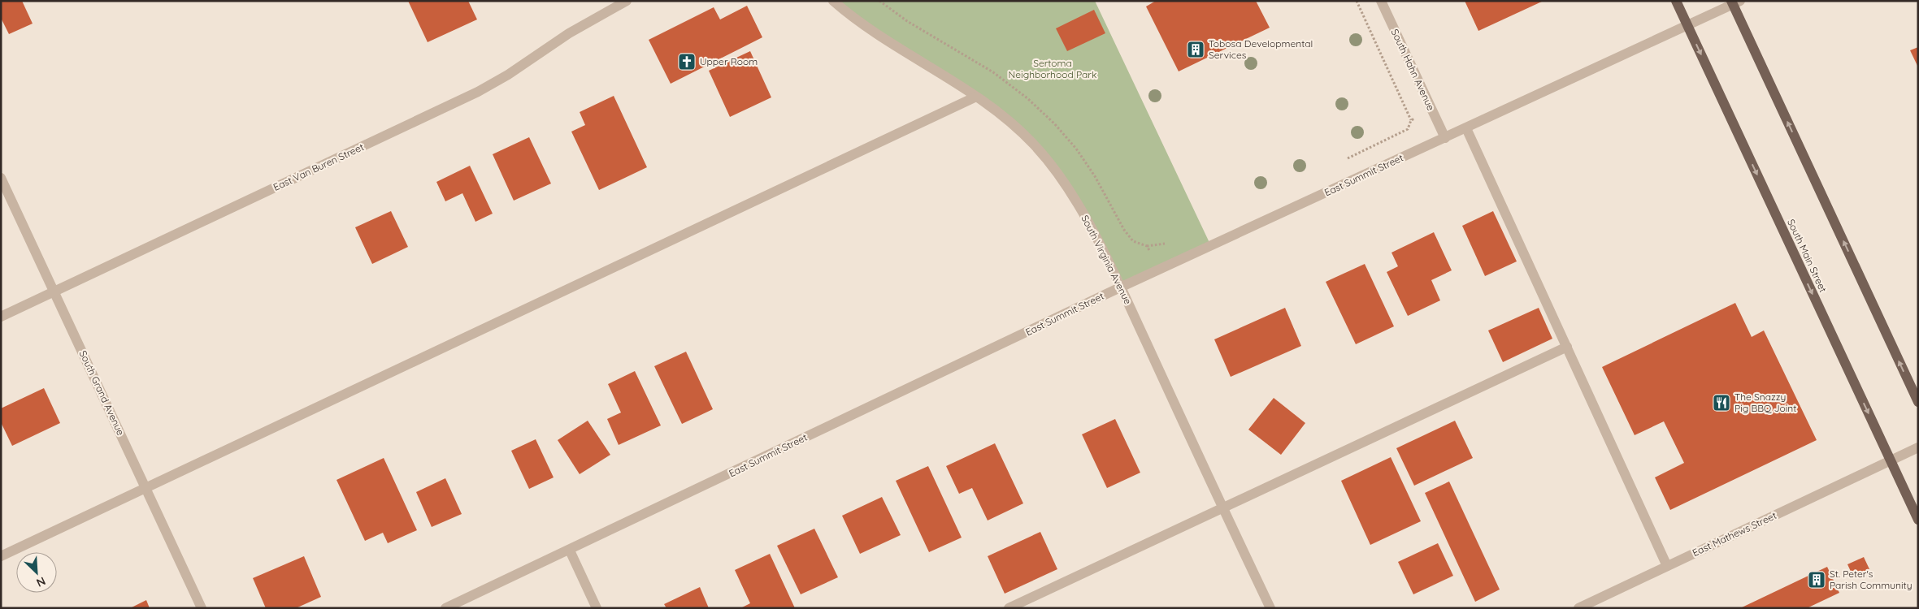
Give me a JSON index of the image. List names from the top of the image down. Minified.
{"streets":{"main road":["South Main Street"],"street":["South Hahn Avenue","East Van Buren Street","East Summit Street","South Virginia Avenue","South Grand Avenue","East Mathews Street"]},"crossings":[["South Hahn Avenue","East Summit Street"],["East Van Buren Street","South Grand Avenue"],["East Summit Street","South Main Street"],["East Summit Street","South Virginia Avenue"],["South Main Street","East Mathews Street"]],"parks":["Sertoma Neighborhood Park"],"places":{"building":["Tobosa Developmental Services","St. Peter's Parish Community"],"church":["Upper Room"],"restaurant":["The Snazzy Pig BBQ Joint"]},"north":"bottom right"}
